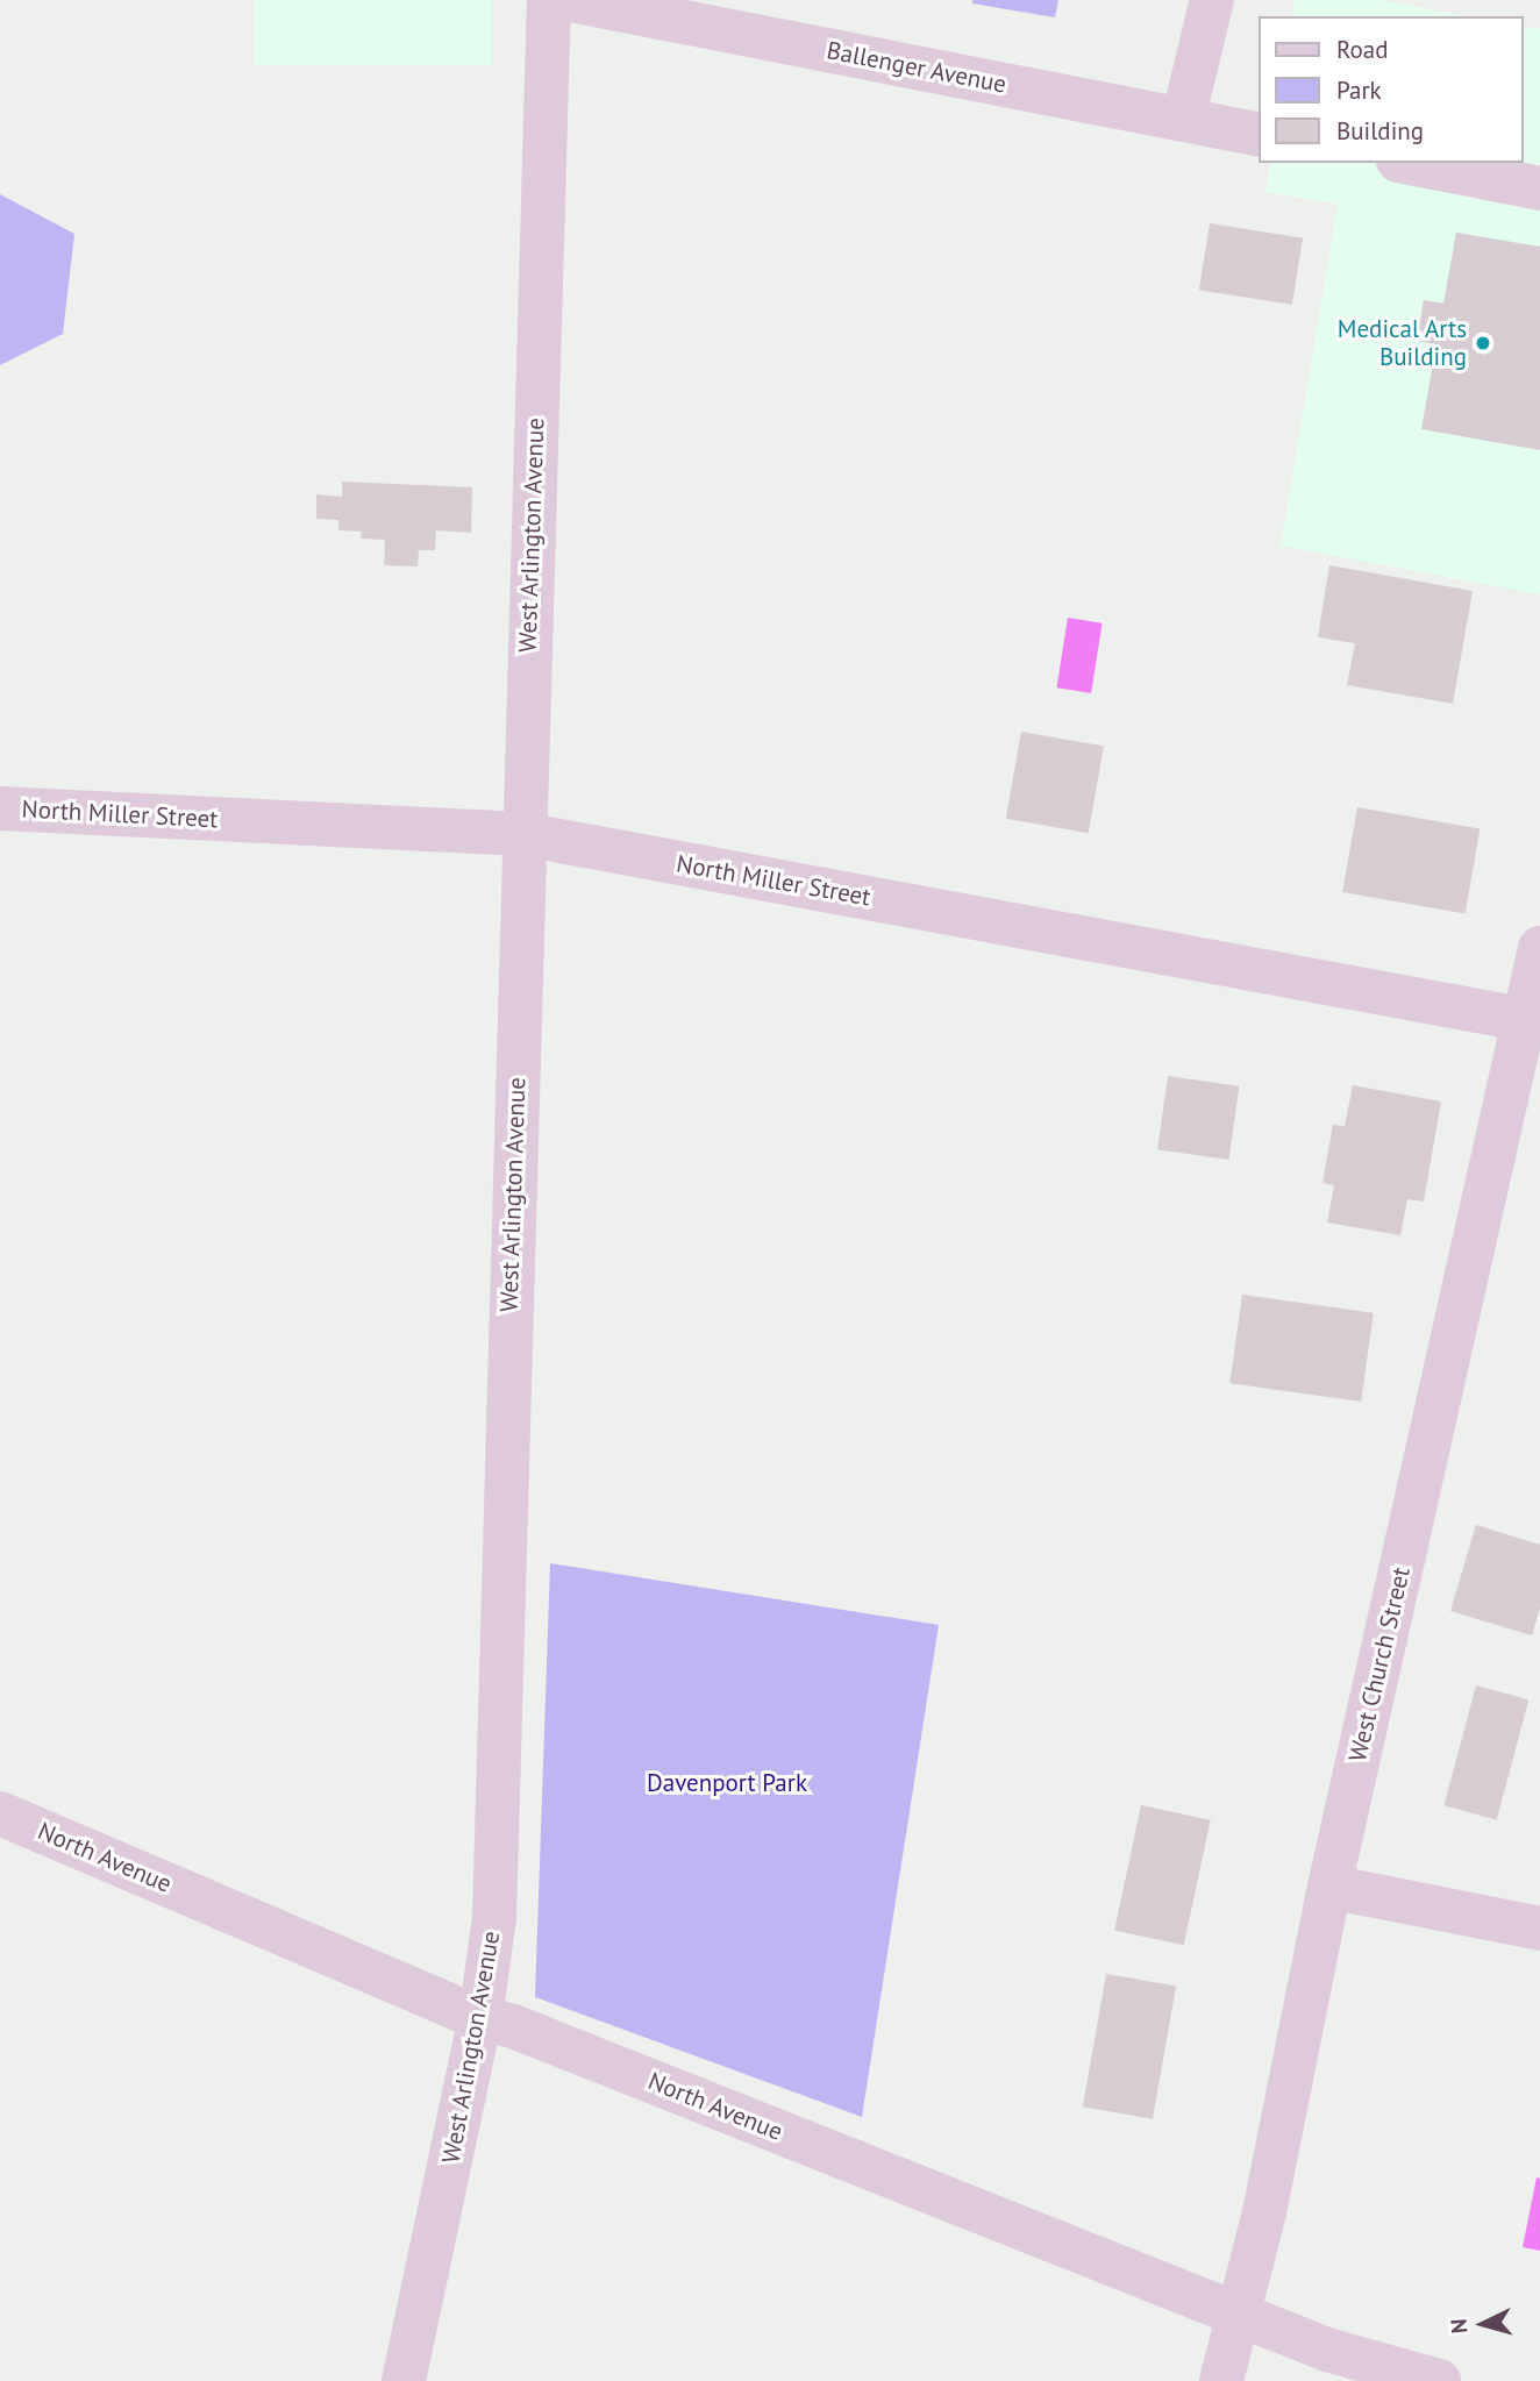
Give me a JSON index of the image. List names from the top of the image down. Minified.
{"streets":{"street":["Ballenger Avenue","West Arlington Avenue","North Miller Street","West Church Street","North Avenue"]},"crossings":[["West Arlington Avenue","North Miller Street"],["West Arlington Avenue","North Avenue"],["North Miller Street","West Church Street"],["West Church Street","North Avenue"]],"parks":["Davenport Park"],"places":["Medical Arts Building"],"legend":["Road","Park","Building"],"north":"left"}
